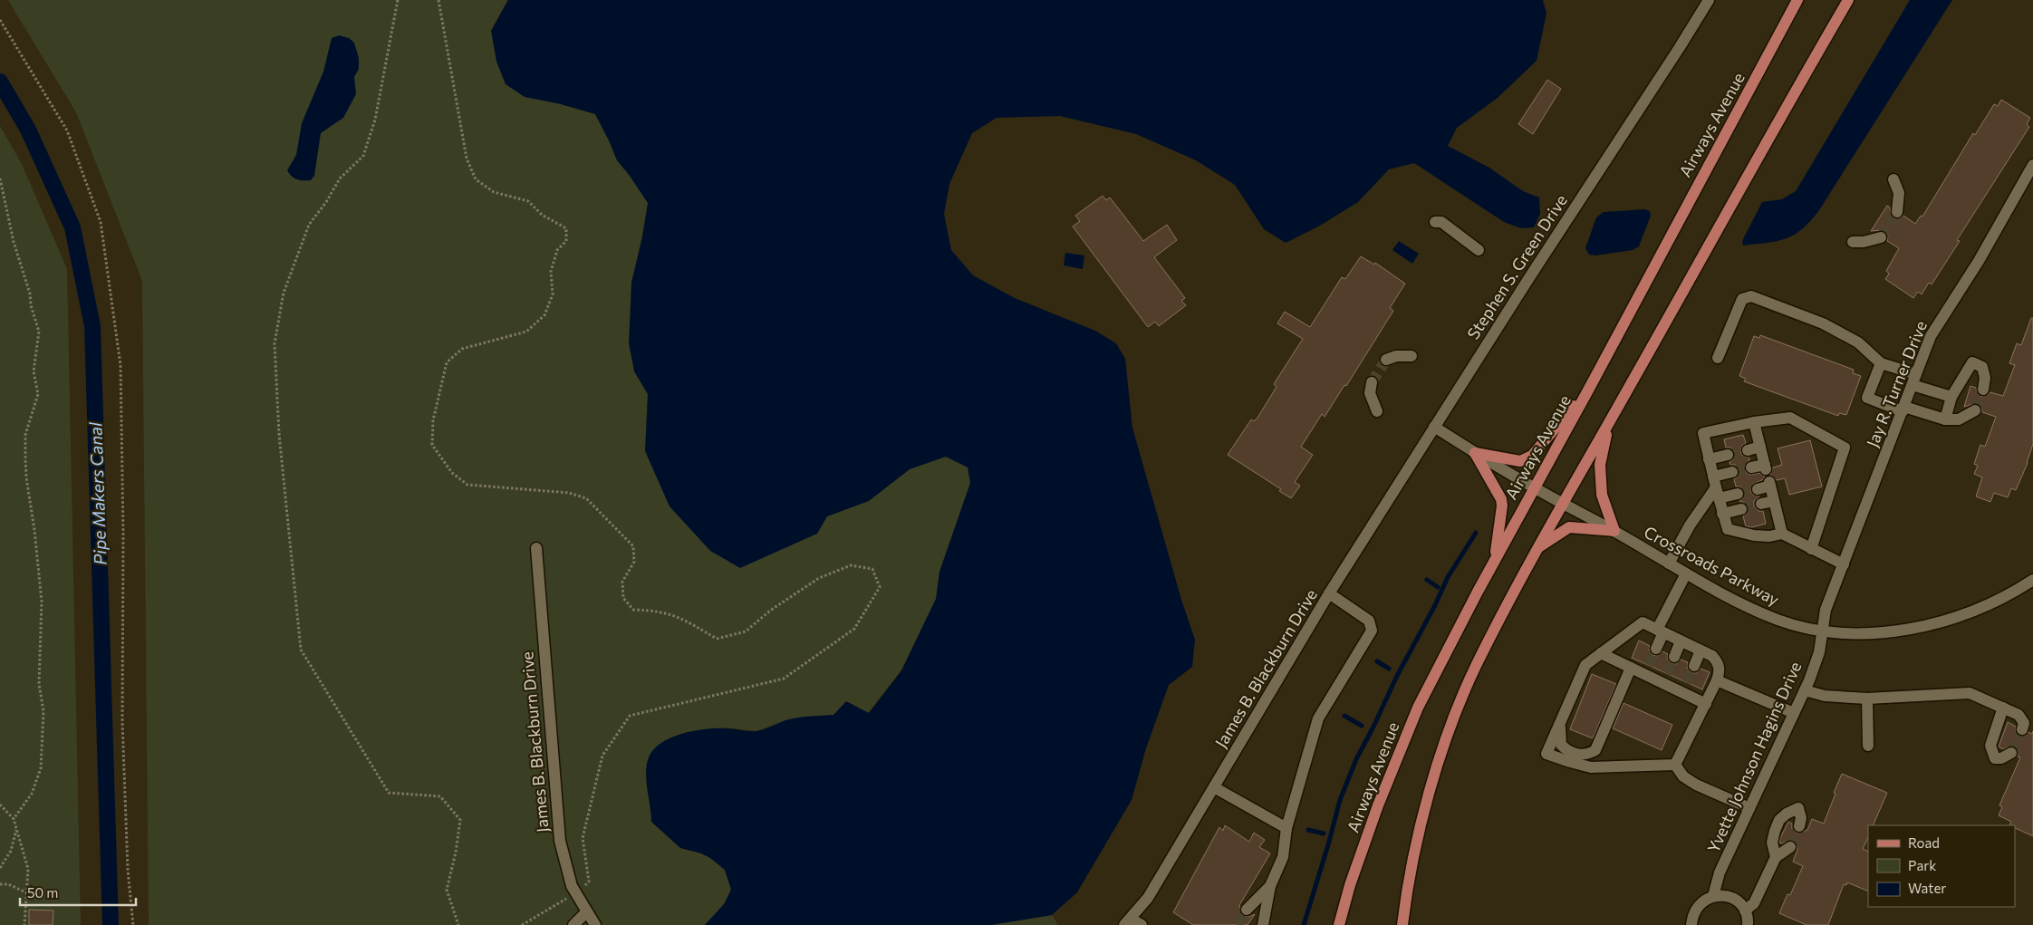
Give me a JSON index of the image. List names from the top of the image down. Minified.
{"streets":{"main road":["Airways Avenue"],"street":["Stephen S. Green Drive","Jay R. Turner Drive","Crossroads Parkway","James B. Blackburn Drive","Yvette Johnson Hagins Drive"]},"crossings":[["Stephen S. Green Drive","James B. Blackburn Drive"],["Jay R. Turner Drive","Crossroads Parkway"],["Jay R. Turner Drive","Yvette Johnson Hagins Drive"],["Crossroads Parkway","Yvette Johnson Hagins Drive"]],"water":["Pipe Makers Canal"],"legend":["Road","Park","Water"],"scale_bar":"50 m"}
